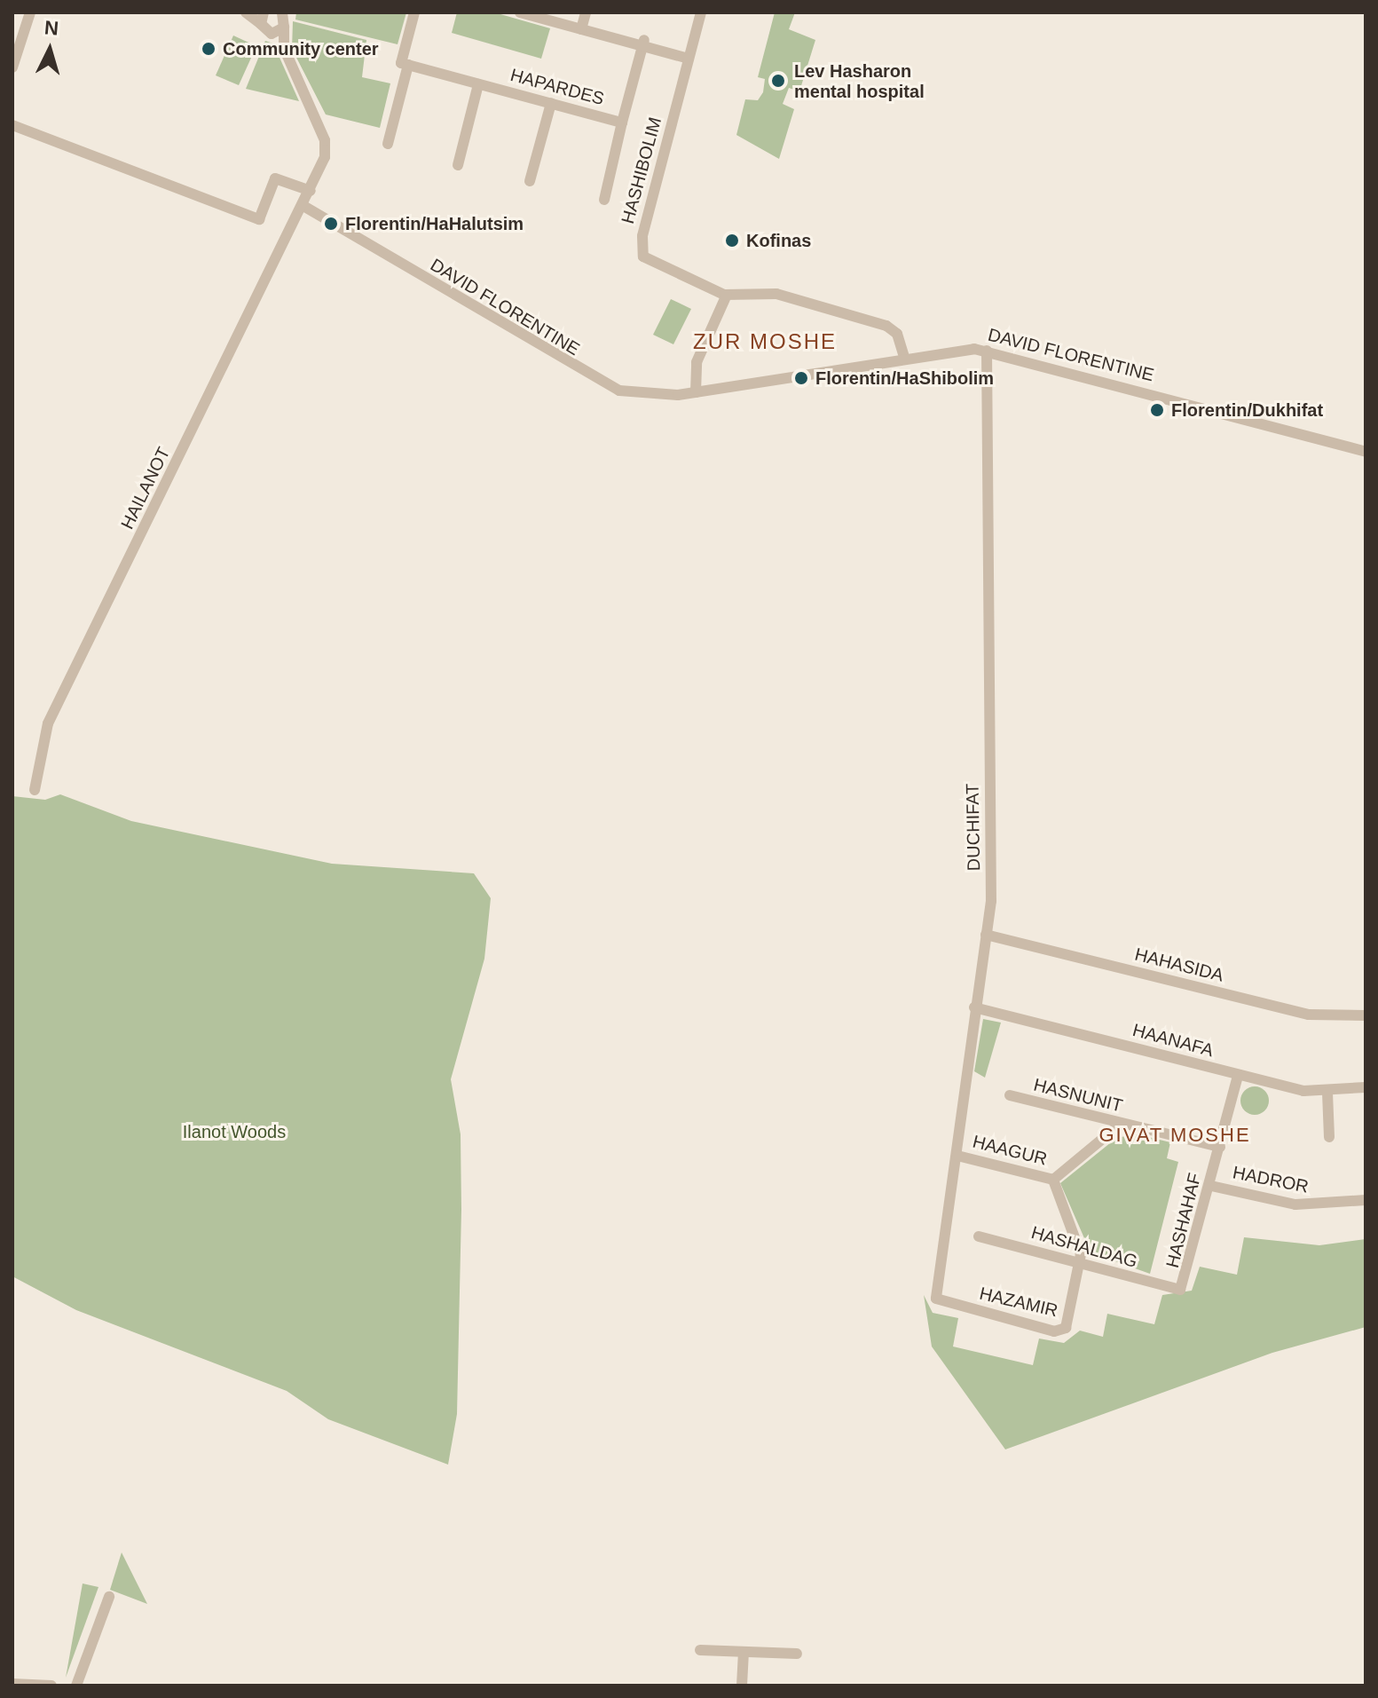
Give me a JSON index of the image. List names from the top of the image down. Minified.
{"streets":{"street":["HAPARDES","HASHIBOLIM","DAVID FLORENTINE","HAILANOT","DUCHIFAT","HAHASIDA","HAANAFA","HASNUNIT","HAAGUR","HADROR","HASHAHAF","HASHALDAG","HAZAMIR"]},"crossings":[["HASHIBOLIM","DAVID FLORENTINE"],["DAVID FLORENTINE","HAILANOT"],["DAVID FLORENTINE","DUCHIFAT"],["DUCHIFAT","HAHASIDA"],["DUCHIFAT","HAANAFA"],["DUCHIFAT","HAAGUR"],["DUCHIFAT","HAZAMIR"],["HAANAFA","HASHAHAF"],["HASNUNIT","HASHAHAF"],["HADROR","HASHAHAF"],["HASHAHAF","HASHALDAG"],["HASHALDAG","HAZAMIR"]],"districts":["ZUR MOSHE","GIVAT MOSHE"],"parks":["Ilanot Woods"],"places":["Community center","Lev Hasharon mental hospital","Florentin/HaHalutsim","Kofinas","Florentin/HaShibolim","Florentin/Dukhifat"],"north":"top"}
